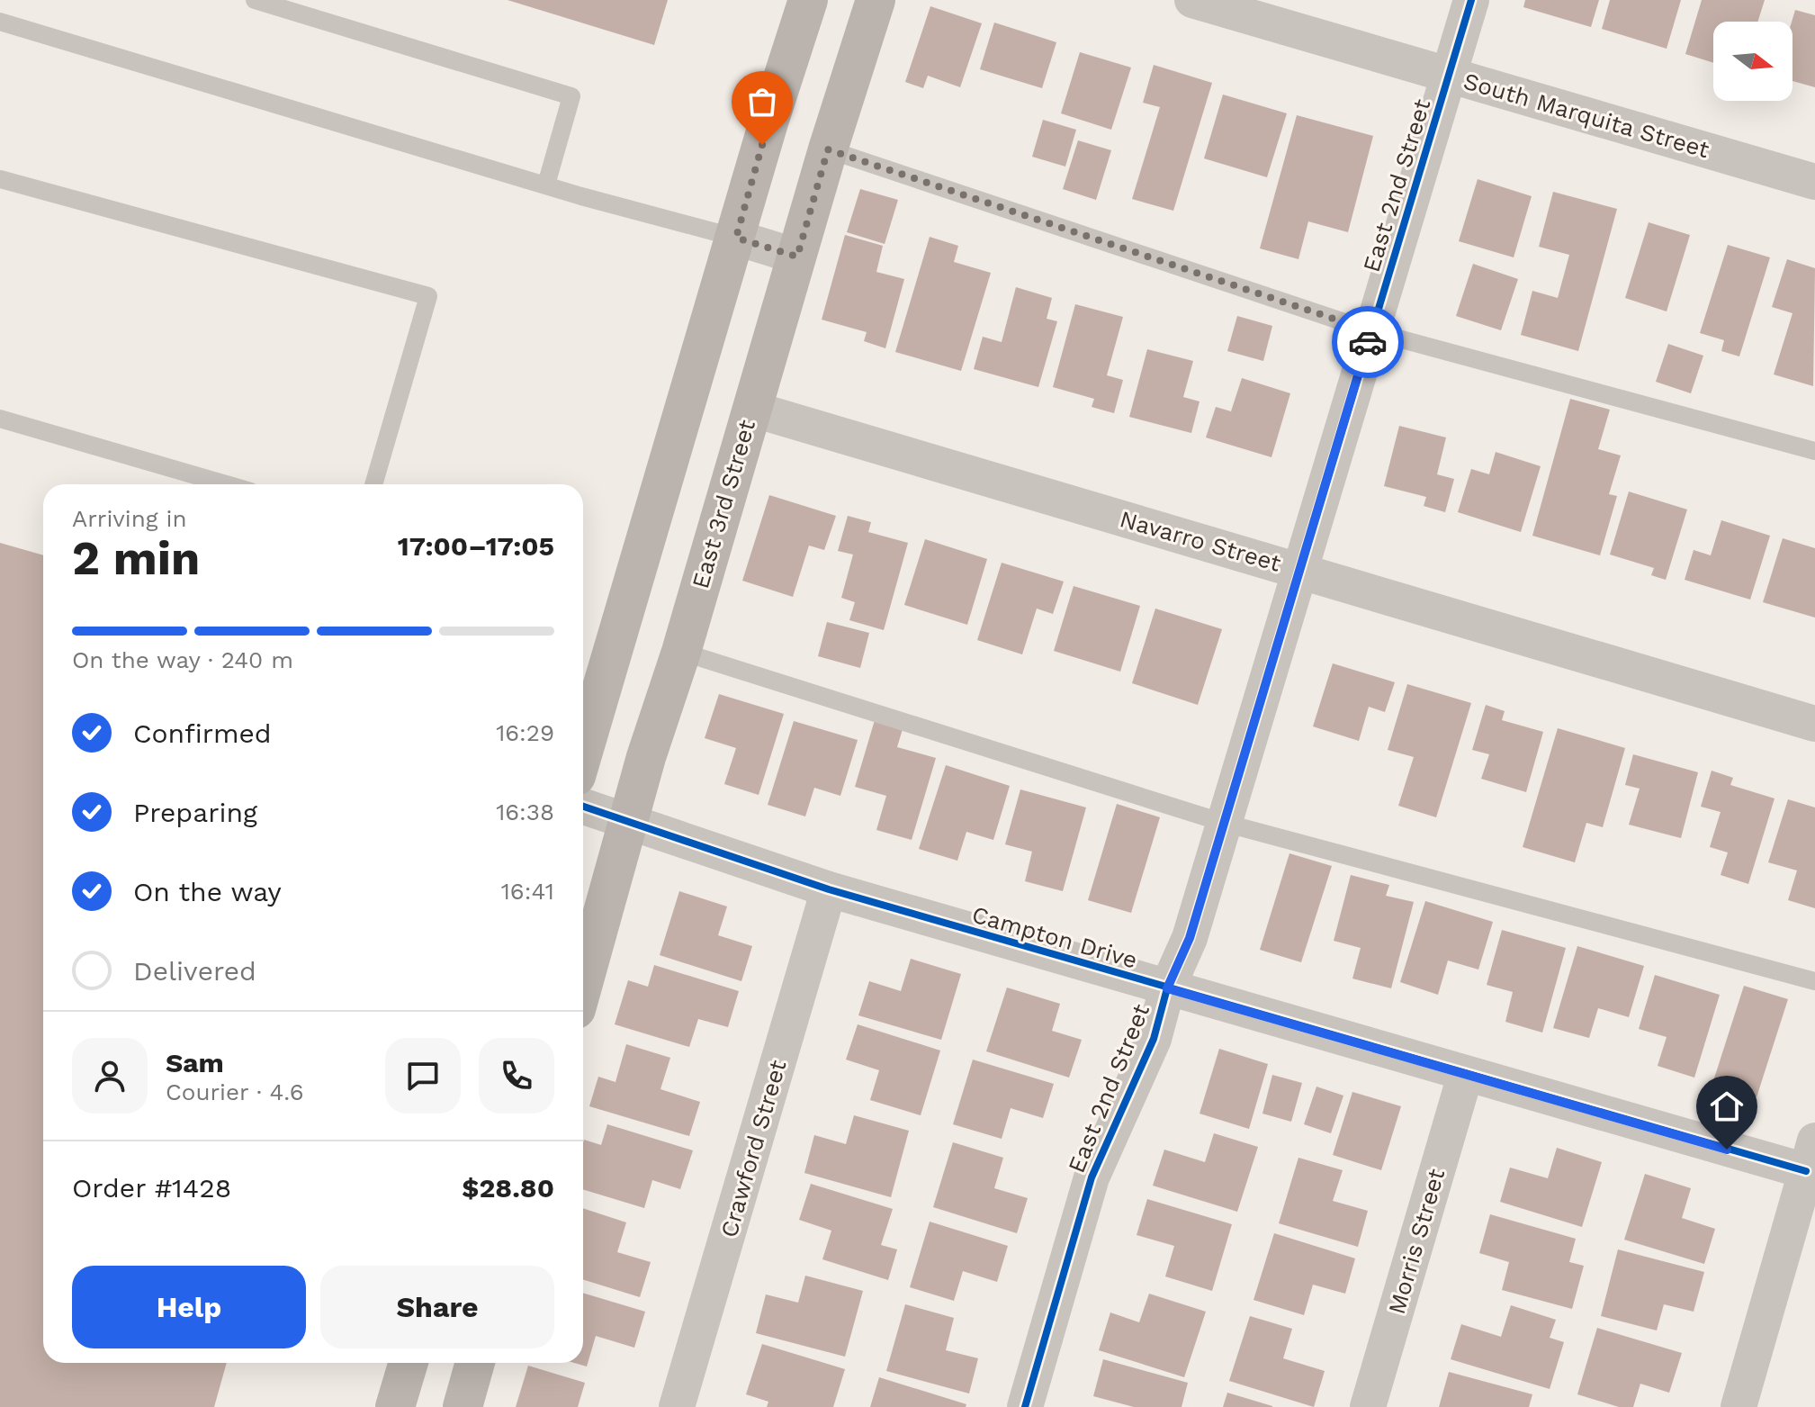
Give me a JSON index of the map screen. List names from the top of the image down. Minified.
{"streets":{"street":["South Marquita Street","East 2nd Street","East 3rd Street","Navarro Street","Campton Drive","Crawford Street","Morris Street"]},"crossings":[["South Marquita Street","East 2nd Street"],["East 2nd Street","Navarro Street"],["East 2nd Street","Campton Drive"],["East 3rd Street","Navarro Street"],["East 3rd Street","Campton Drive"],["Campton Drive","Crawford Street"],["Campton Drive","Morris Street"]],"north":"right","page":{"heading":["2 min","Arriving in","17:00–17:05"],"panel":["Sam","Courier · 4.6","Order #1428","$28.80"],"bar":"On the way · 240 m","list":[["Confirmed","16:29"],["Preparing","16:38"],["On the way","16:41"],"Delivered"],"buttons":["Help","Share"]}}
